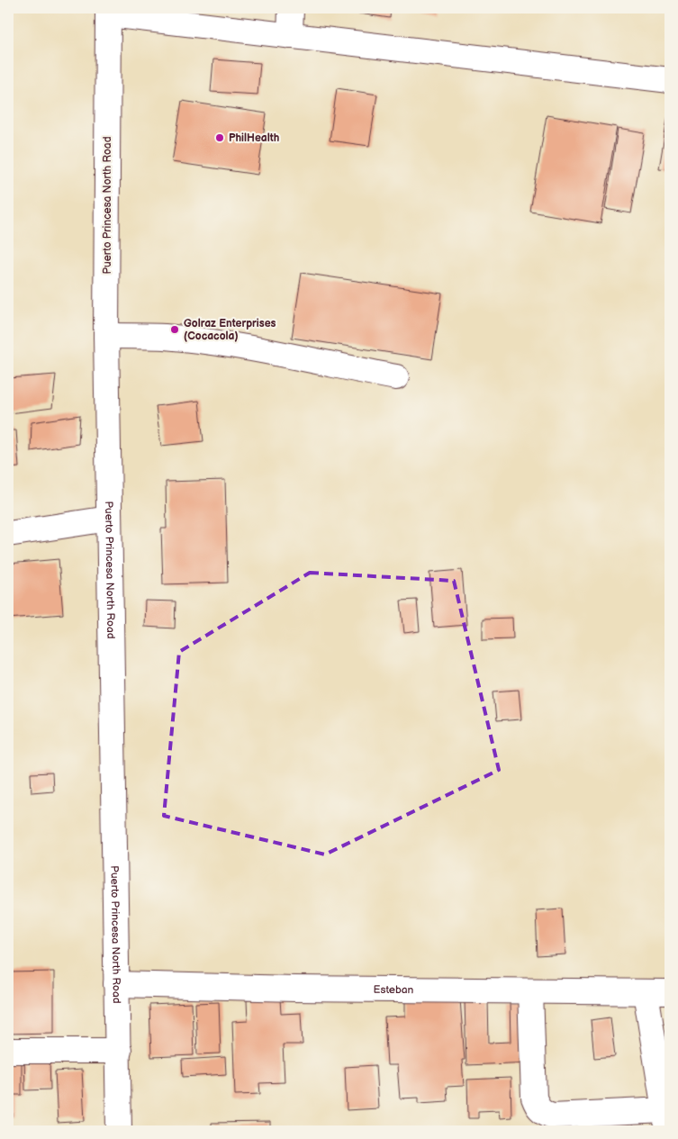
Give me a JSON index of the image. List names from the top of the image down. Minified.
{"streets":{"street":["Puerto Princesa North Road","Esteban"]},"crossings":[["Puerto Princesa North Road","Esteban"]],"places":["PhilHealth","Golraz Enterprises (Cocacola)"]}
